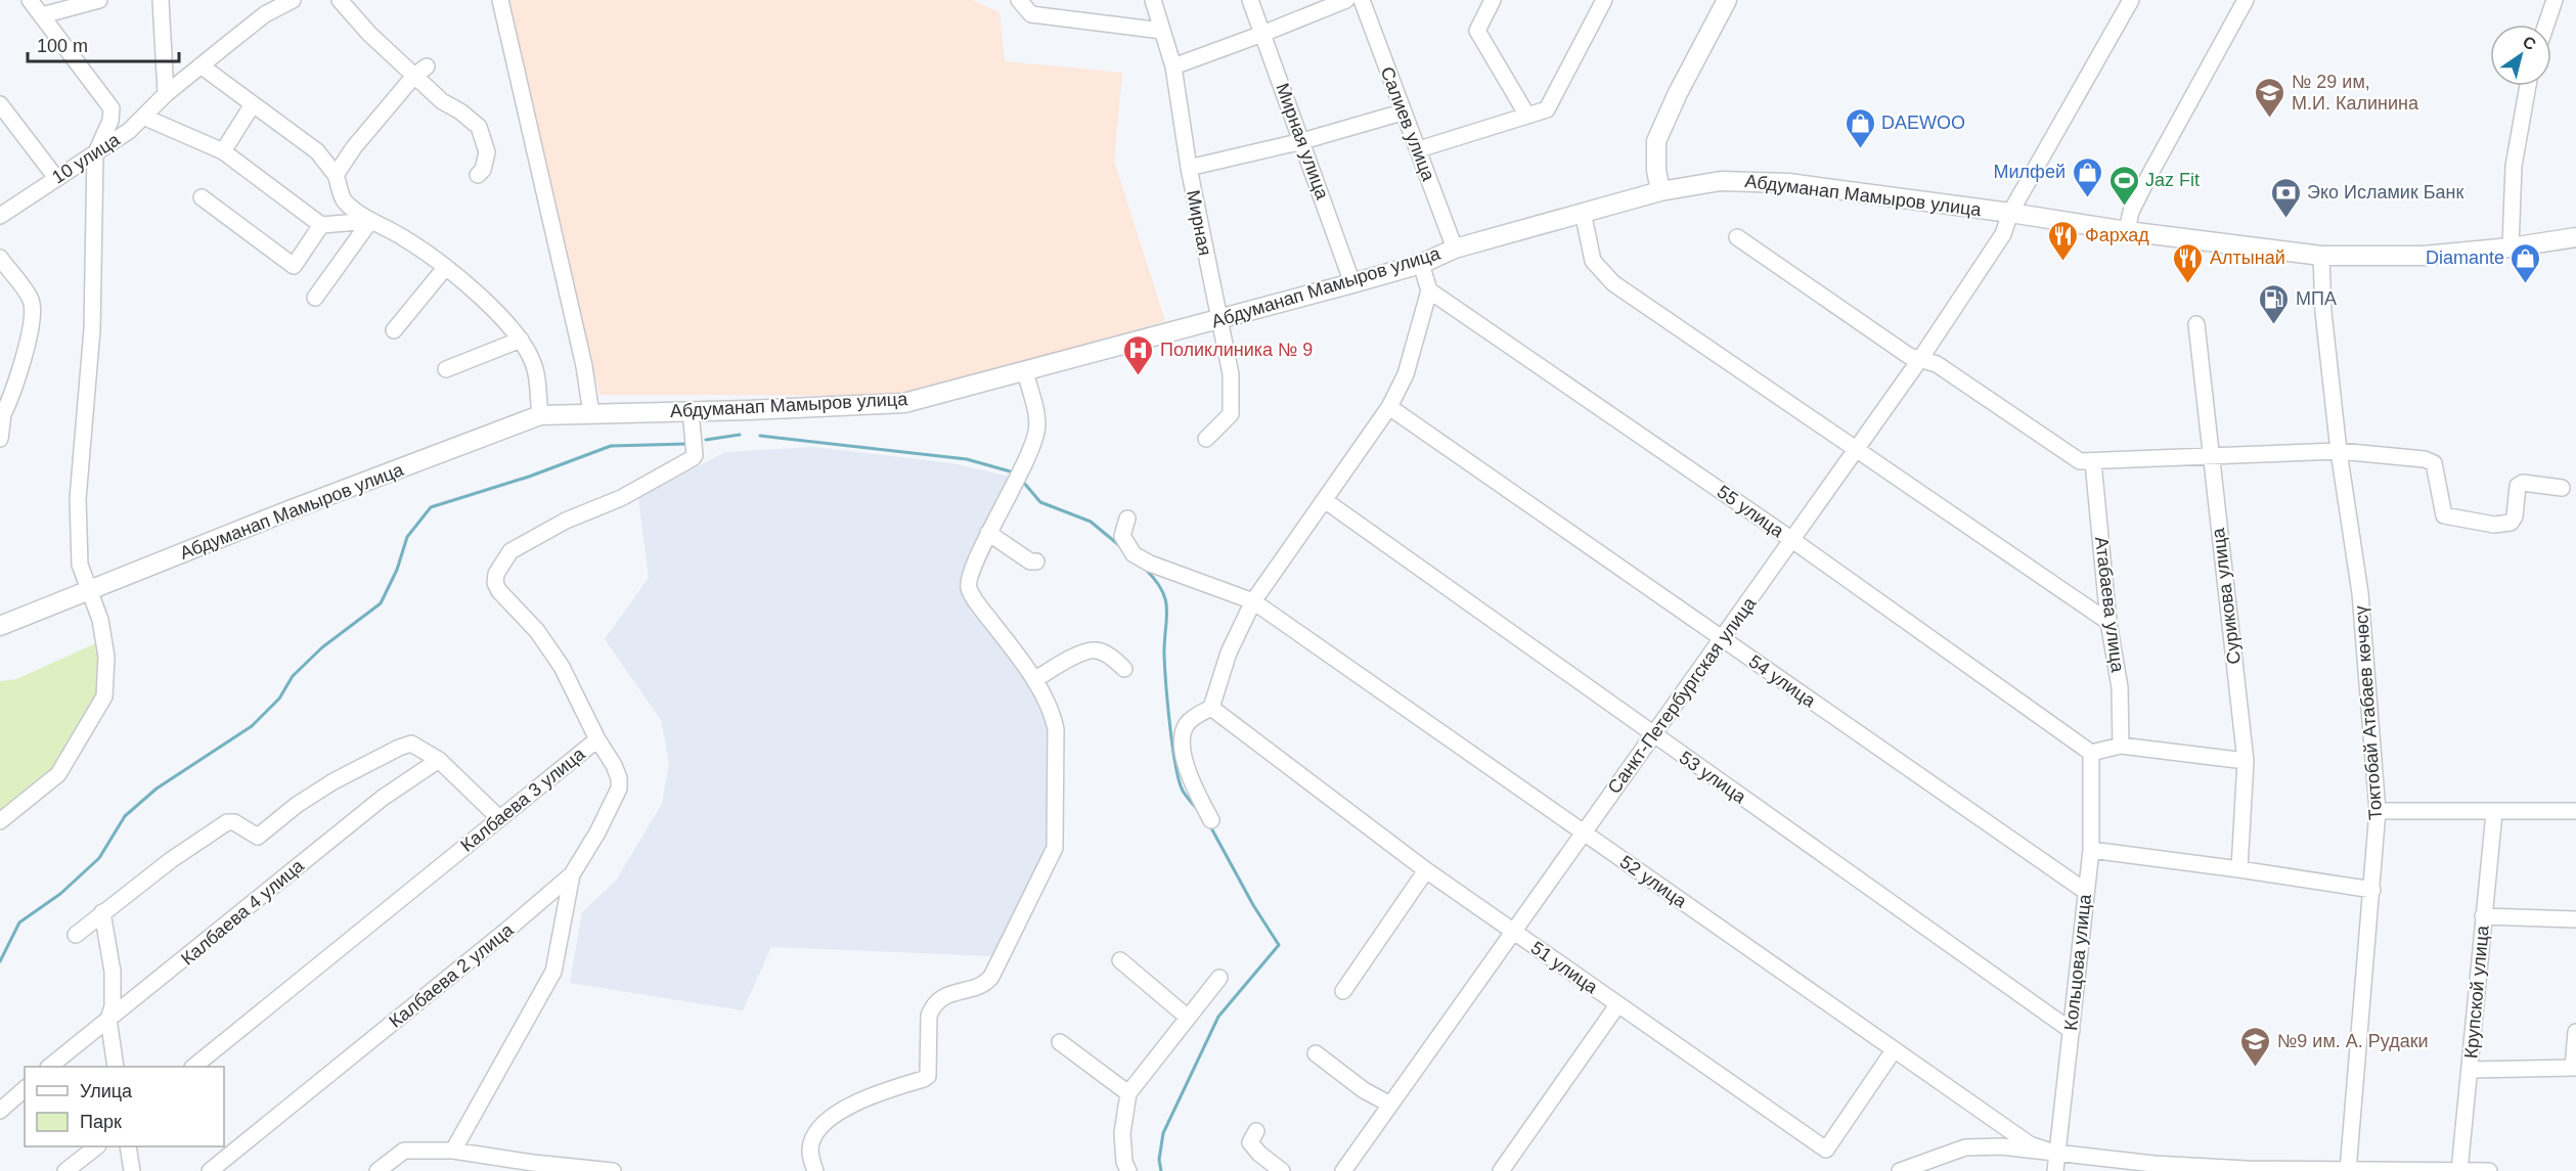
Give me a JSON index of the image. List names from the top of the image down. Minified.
{"streets":{"main road":["Абдуманап Мамыров улица"],"street":["Салиев улица","Мирная улица","10 улица","Мирная","55 улица","Сурикова улица","Атабаева улица","54 улица","Санкт-Петербургская улица","Токтобай Атабаев көчөсү","53 улица","Калбаева 3 улица","52 улица","Калбаева 4 улица","Кольцова улица","51 улица","Калбаева 2 улица","Крупской улица"]},"crossings":[["Салиев улица","Абдуманап Мамыров улица"],["Мирная улица","Абдуманап Мамыров улица"],["Абдуманап Мамыров улица","Мирная"],["Абдуманап Мамыров улица","Санкт-Петербургская улица"],["Абдуманап Мамыров улица","Токтобай Атабаев көчөсү"],["Абдуманап Мамыров улица","Калбаева 3 улица"],["55 улица","Санкт-Петербургская улица"],["55 улица","Кольцова улица"],["54 улица","Санкт-Петербургская улица"],["54 улица","Кольцова улица"],["Санкт-Петербургская улица","53 улица"],["Санкт-Петербургская улица","52 улица"],["Санкт-Петербургская улица","51 улица"],["53 улица","Кольцова улица"],["Калбаева 3 улица","Калбаева 2 улица"],["52 улица","Кольцова улица"],["52 улица","51 улица"]],"places":{"school or university":["№ 29 им, М.И. Калинина","№9 им. А. Рудаки"],"shop":["DAEWOO","Милфей","Diamante"],"sports":["Jaz Fit"],"bank":["Эко Исламик Банк"],"restaurant":["Фархад","Алтынай"],"fuel station":["МПА"],"hospital":["Поликлиника № 9"]},"legend":["Улица","Парк"],"scale_bar":"100 m","north":"top right"}
